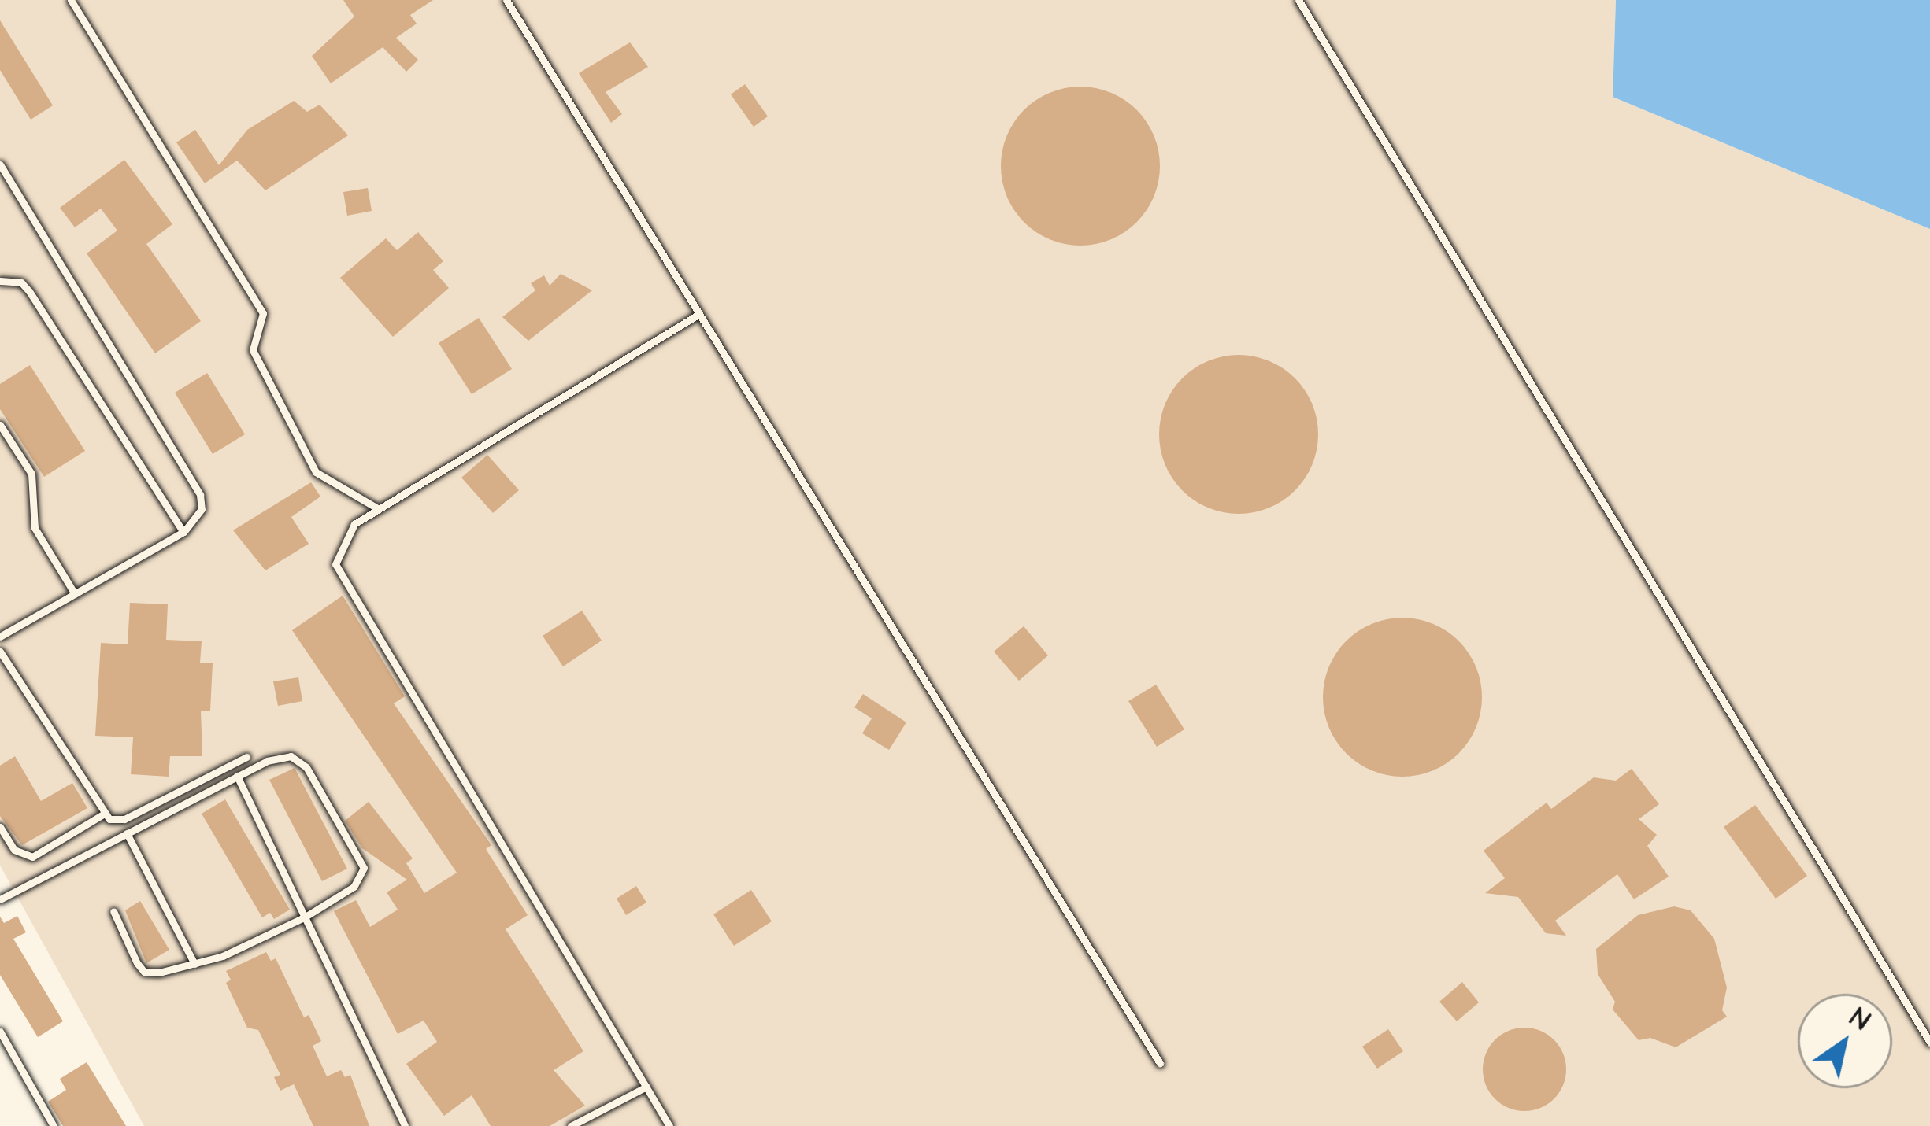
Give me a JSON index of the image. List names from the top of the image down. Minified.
{"north":"top right"}
